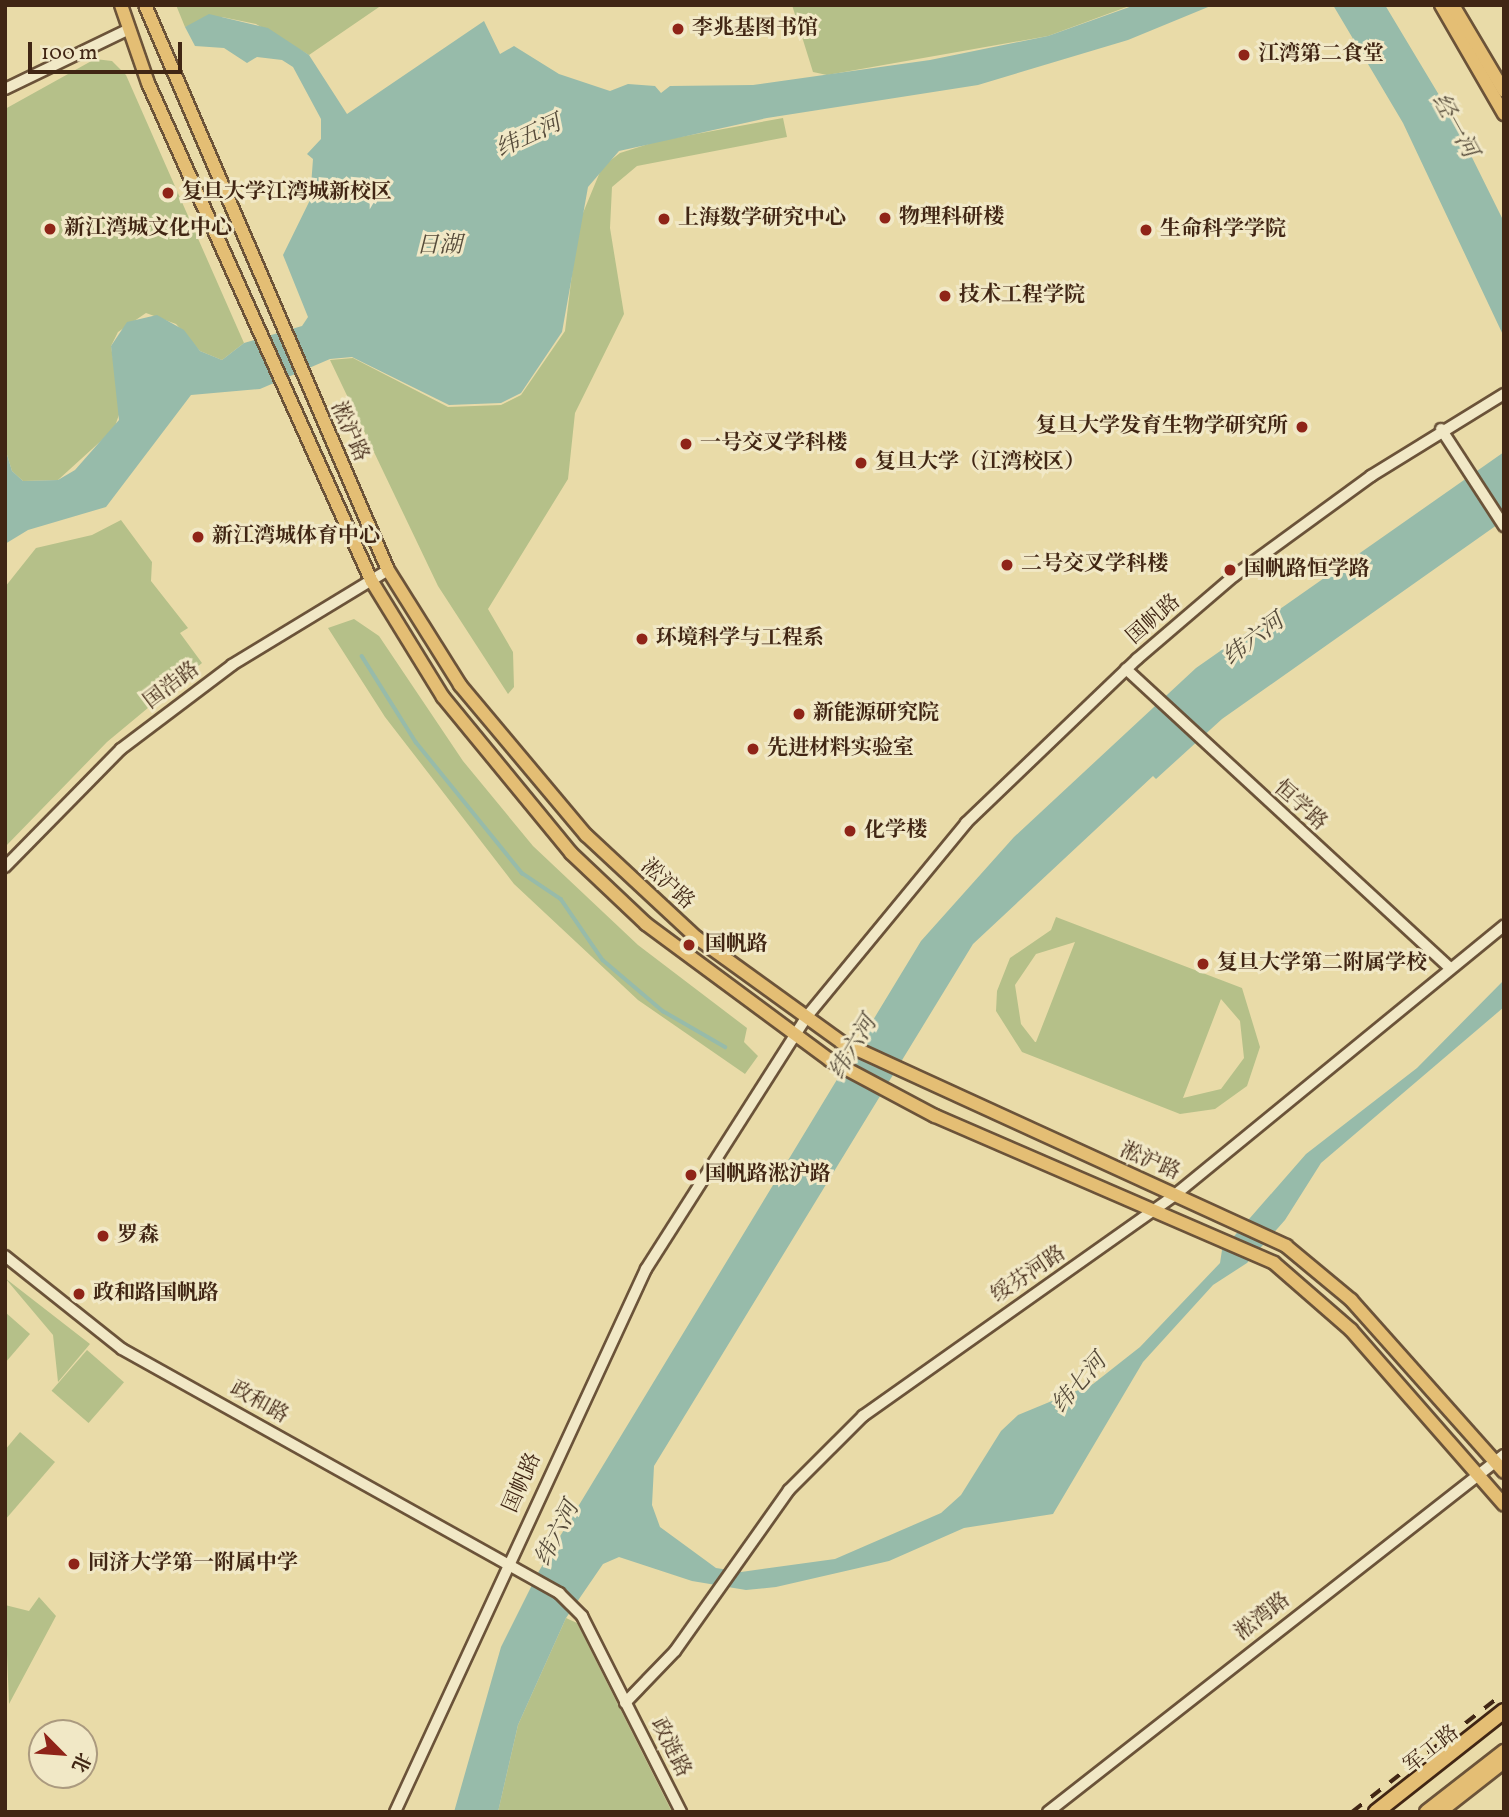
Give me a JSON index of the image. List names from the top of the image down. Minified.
{"streets":{"main road":["淞沪路","军工路"],"street":["国帆路","国浩路","恒学路","绥芬河路","政和路","淞湾路","政涟路"]},"crossings":[["淞沪路","国帆路"],["淞沪路","国浩路"],["淞沪路","绥芬河路"],["淞沪路","淞湾路"],["国帆路","恒学路"],["国帆路","政和路"],["恒学路","绥芬河路"],["绥芬河路","政涟路"],["政和路","政涟路"]],"water":["经一河","纬五河","日湖","纬六河","纬七河"],"places":["李兆基图书馆","江湾第二食堂","复旦大学江湾城新校区","物理科研楼","上海数学研究中心","新江湾城文化中心","生命科学学院","技术工程学院","复旦大学发育生物学研究所","一号交叉学科楼","复旦大学（江湾校区）","新江湾城体育中心","二号交叉学科楼","国帆路恒学路","环境科学与工程系","新能源研究院","先进材料实验室","化学楼","国帆路","复旦大学第二附属学校","国帆路淞沪路","罗森","政和路国帆路","同济大学第一附属中学"],"scale_bar":"100 m","north":"bottom right"}
